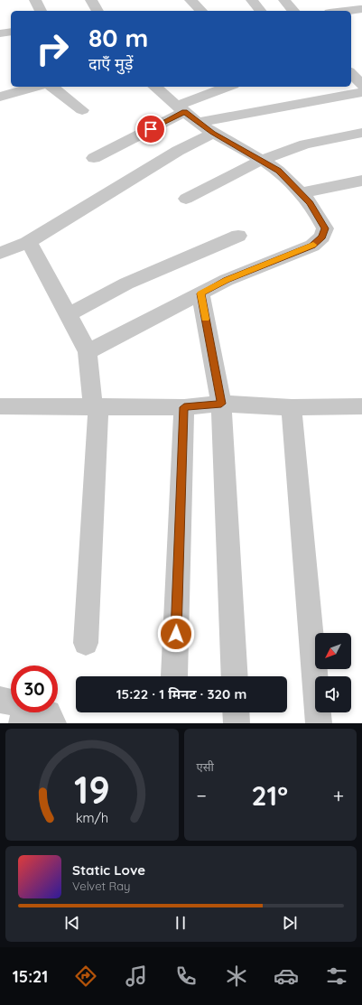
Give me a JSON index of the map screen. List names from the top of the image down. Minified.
{"north":"bottom left","page":{"turn":["80 m","दाएँ मुड़ें"],"limit":"30","trip":"15:22 · 1 मिनट · 320 m","tile":"एसी","heat":["−","21°","+"],"song":["Static Love","Velvet Ray"],"tabs":"15:21","gauge":["19","km/h"]}}
